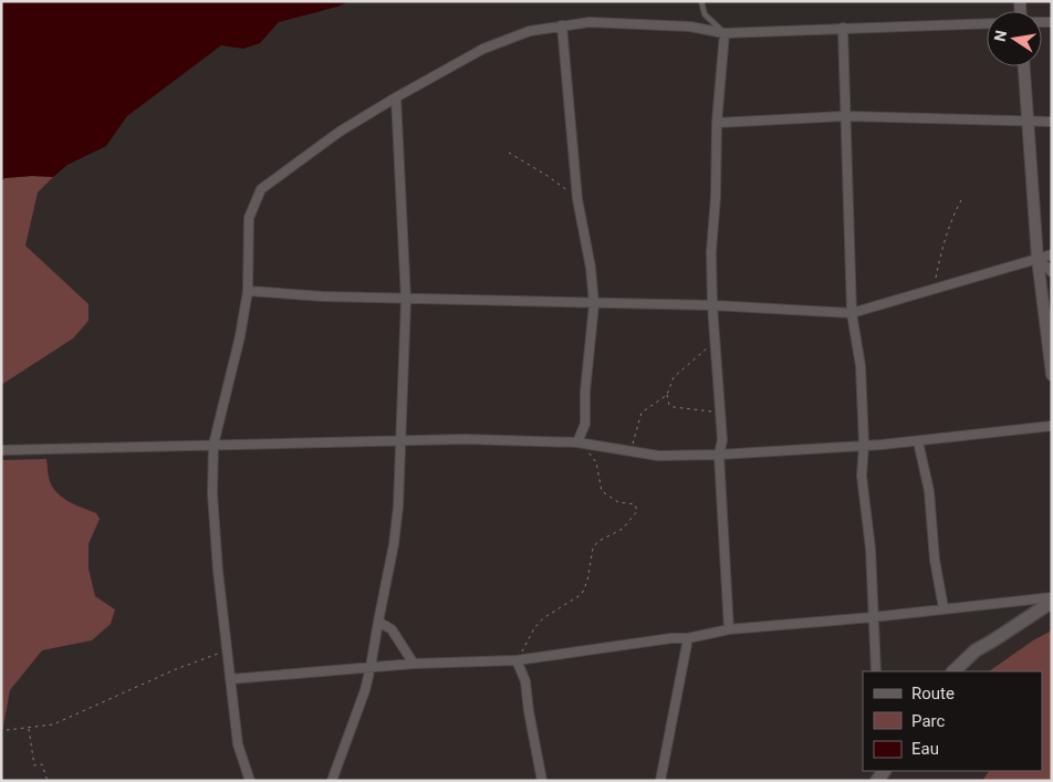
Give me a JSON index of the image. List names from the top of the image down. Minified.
{"legend":["Route","Parc","Eau"],"north":"left"}
